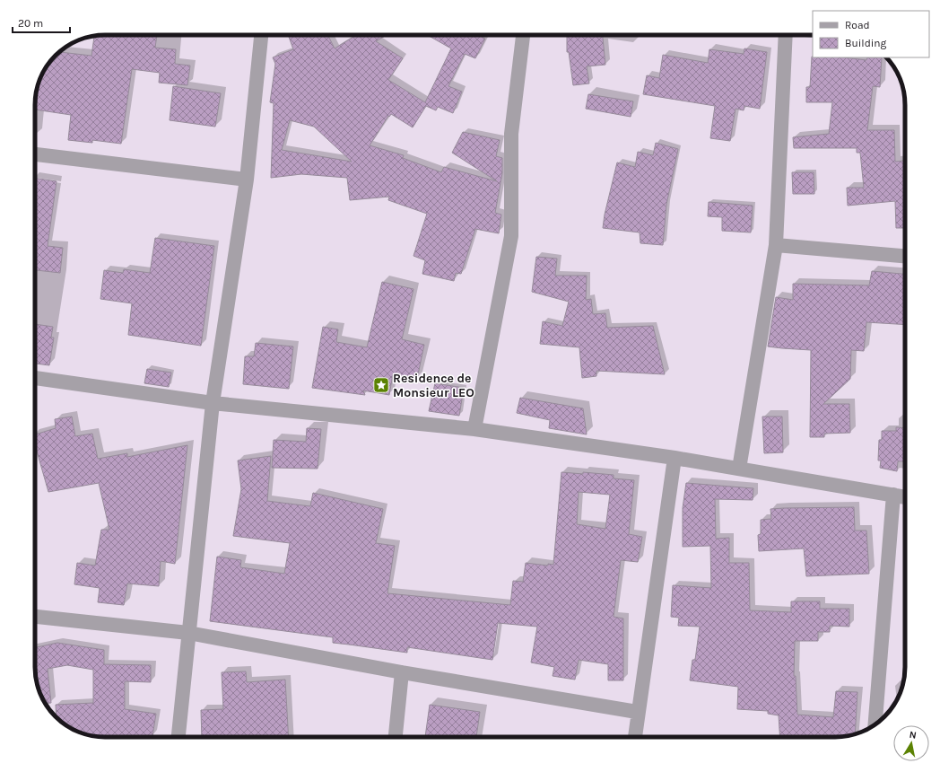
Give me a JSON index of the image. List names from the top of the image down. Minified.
{"places":{"place":["Residence de Monsieur LEO"]},"legend":["Road","Building"],"scale_bar":"20 m","north":"top"}
